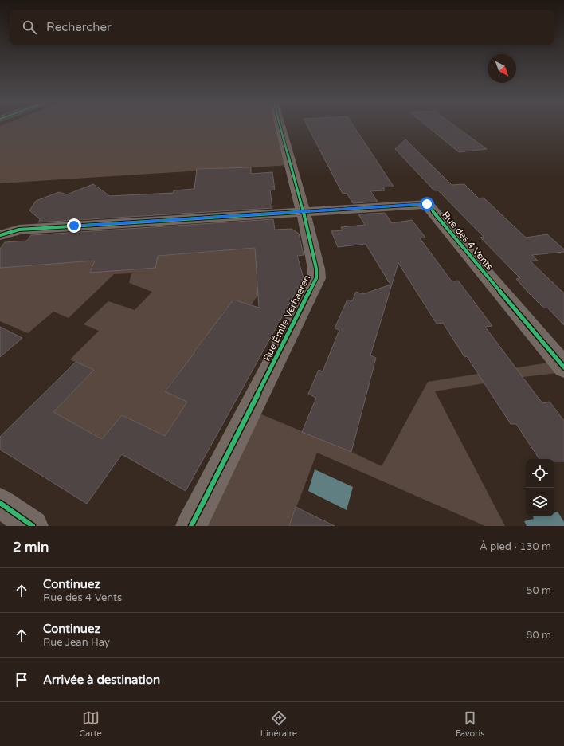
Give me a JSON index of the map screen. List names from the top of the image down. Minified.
{"streets":{"street":["Rue des 4 Vents","Rue Émile Verhaeren"]},"crossings":[["Rue des 4 Vents","Rue Émile Verhaeren"]],"north":"bottom right","page":{"search":"Rechercher","heading":["2 min","À pied · 130 m"],"list":[["Continuez","Rue des 4 Vents","50 m"],["Continuez","Rue Jean Hay","80 m"],"Arrivée à destination"],"nav":["Carte","Itinéraire","Favoris"]}}
